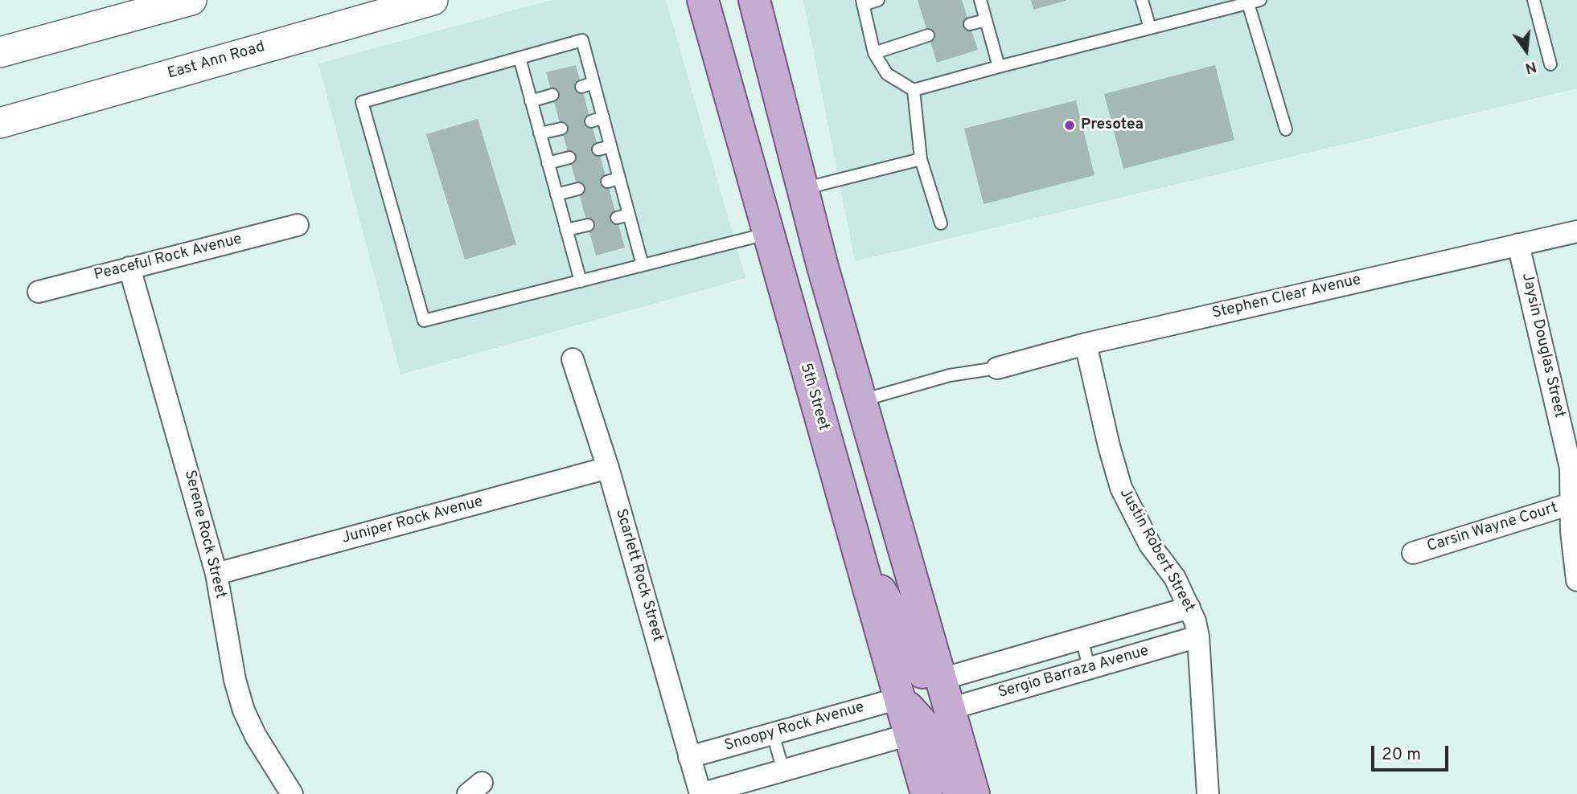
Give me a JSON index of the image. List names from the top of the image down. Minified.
{"streets":{"main road":["East Ann Road","5th Street"],"street":["Peaceful Rock Avenue","Stephen Clear Avenue","Jaysin Douglas Street","Juniper Rock Avenue","Carsin Wayne Court","Serene Rock Street","Justin Robert Street","Scarlett Rock Street","Sergio Barraza Avenue","Snoopy Rock Avenue"]},"crossings":[["Peaceful Rock Avenue","Serene Rock Street"],["Stephen Clear Avenue","Jaysin Douglas Street"],["Stephen Clear Avenue","Justin Robert Street"],["Jaysin Douglas Street","Carsin Wayne Court"],["5th Street","Snoopy Rock Avenue"],["Juniper Rock Avenue","Serene Rock Street"],["Juniper Rock Avenue","Scarlett Rock Street"],["Justin Robert Street","Sergio Barraza Avenue"],["Scarlett Rock Street","Snoopy Rock Avenue"]],"places":["Presotea"],"scale_bar":"20 m","north":"bottom"}
